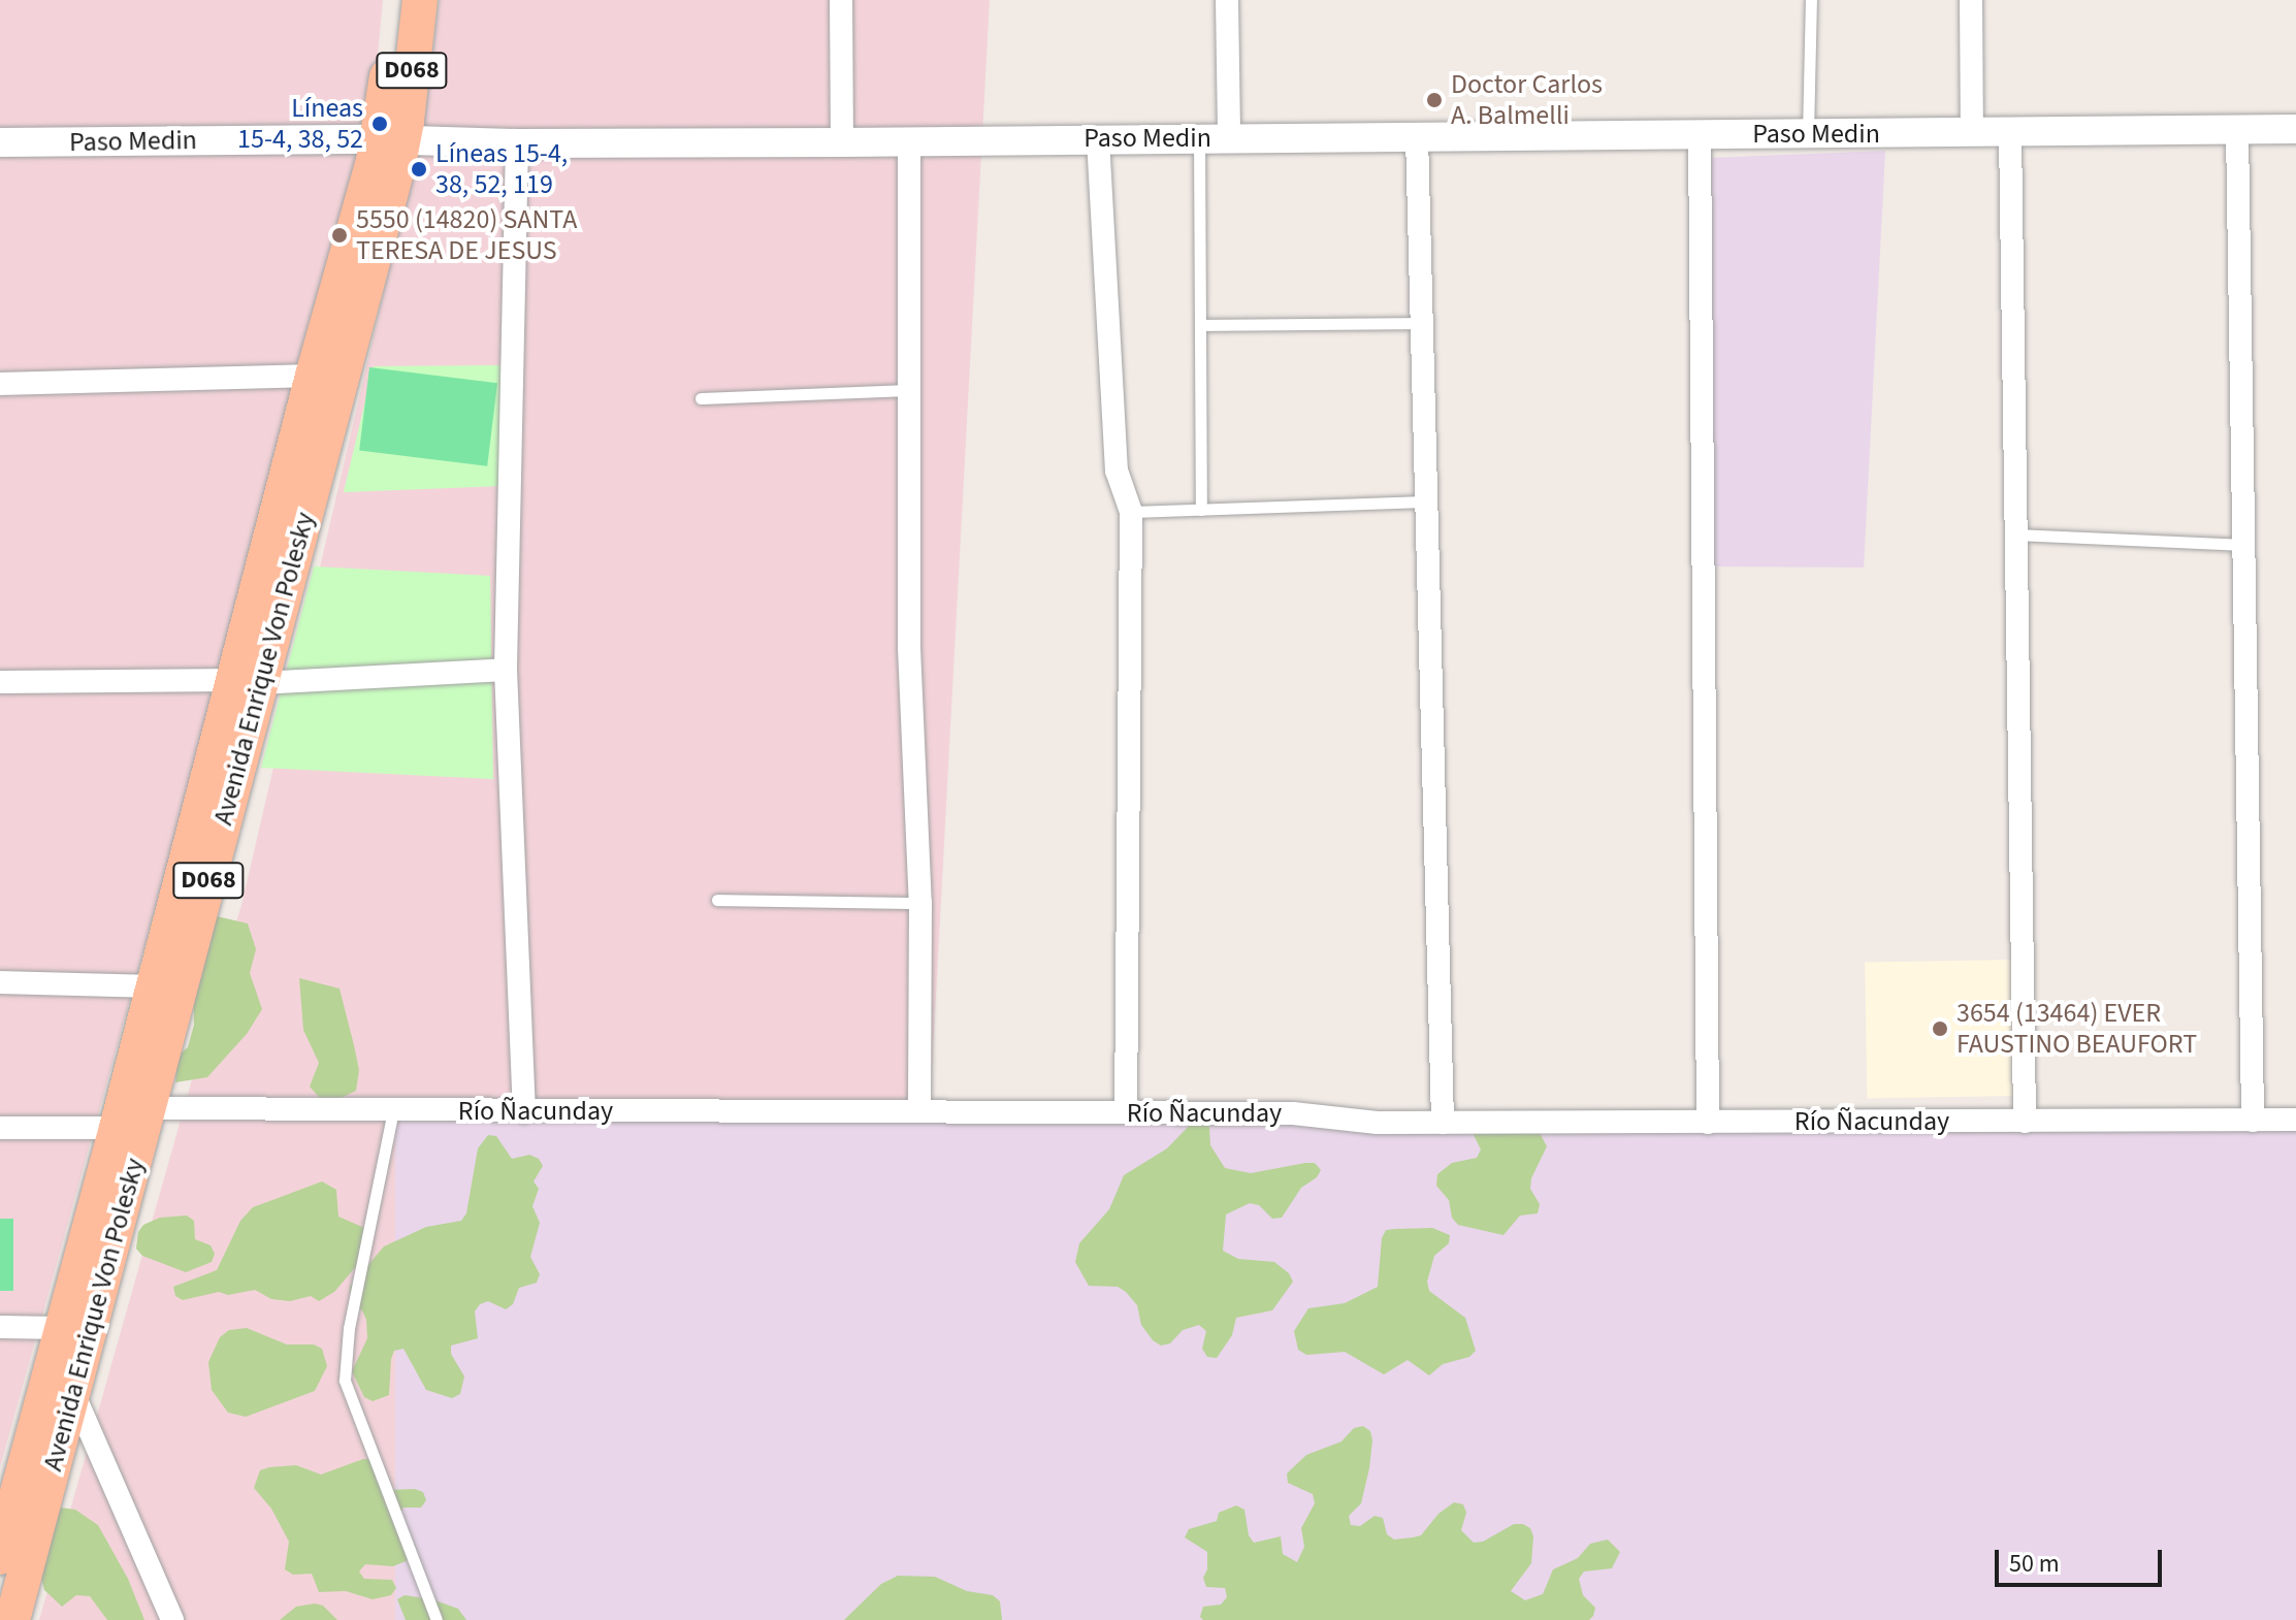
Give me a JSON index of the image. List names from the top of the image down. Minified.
{"streets":{"main road":["D068","Avenida Enrique Von Polesky"],"street":["Paso Medin","Río Ñacunday"]},"crossings":[["Paso Medin","Avenida Enrique Von Polesky"],["Avenida Enrique Von Polesky","Río Ñacunday"]],"places":["Doctor Carlos A. Balmelli","Líneas 15-4, 38, 52","Líneas 15-4, 38, 52, 119","5550 (14820) SANTA TERESA DE JESUS","3654 (13464) EVER FAUSTINO BEAUFORT"],"scale_bar":"50 m"}
